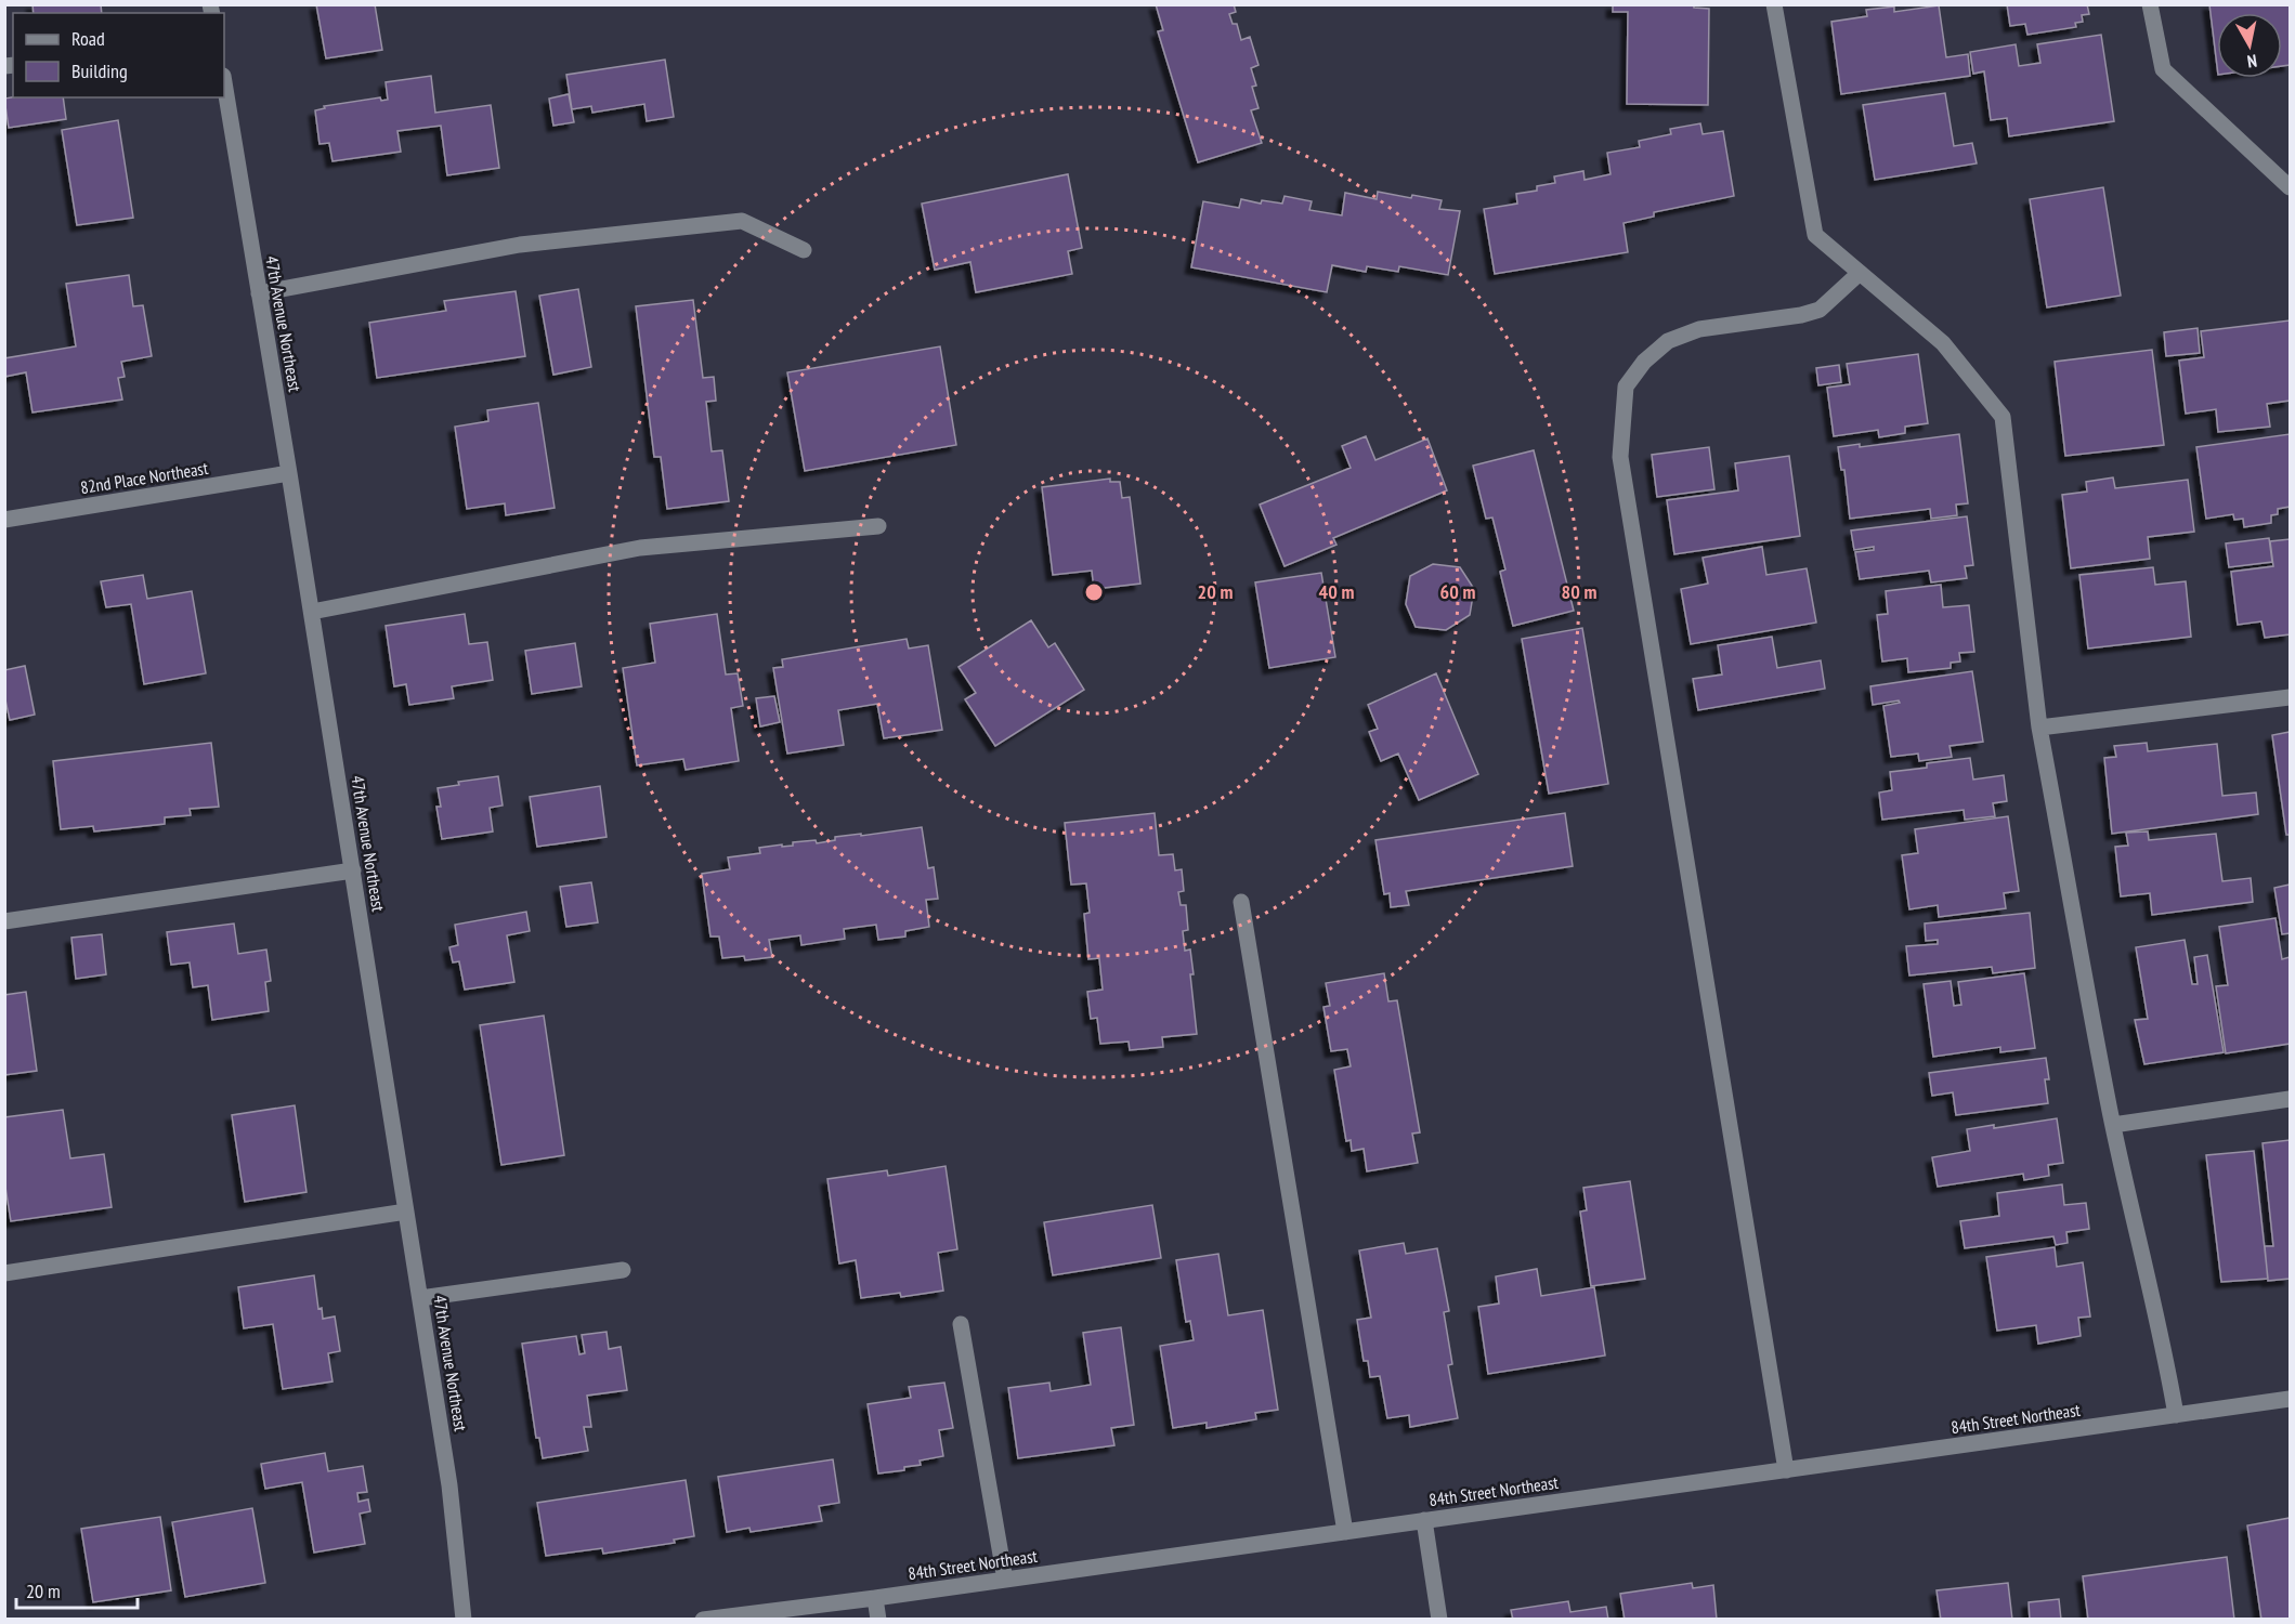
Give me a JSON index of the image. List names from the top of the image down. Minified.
{"streets":{"street":["47th Avenue Northeast","82nd Place Northeast","84th Street Northeast"]},"crossings":[["47th Avenue Northeast","82nd Place Northeast"]],"legend":["Road","Building"],"scale_bar":"20 m","north":"bottom","rings":["20 m","40 m","60 m","80 m"]}
